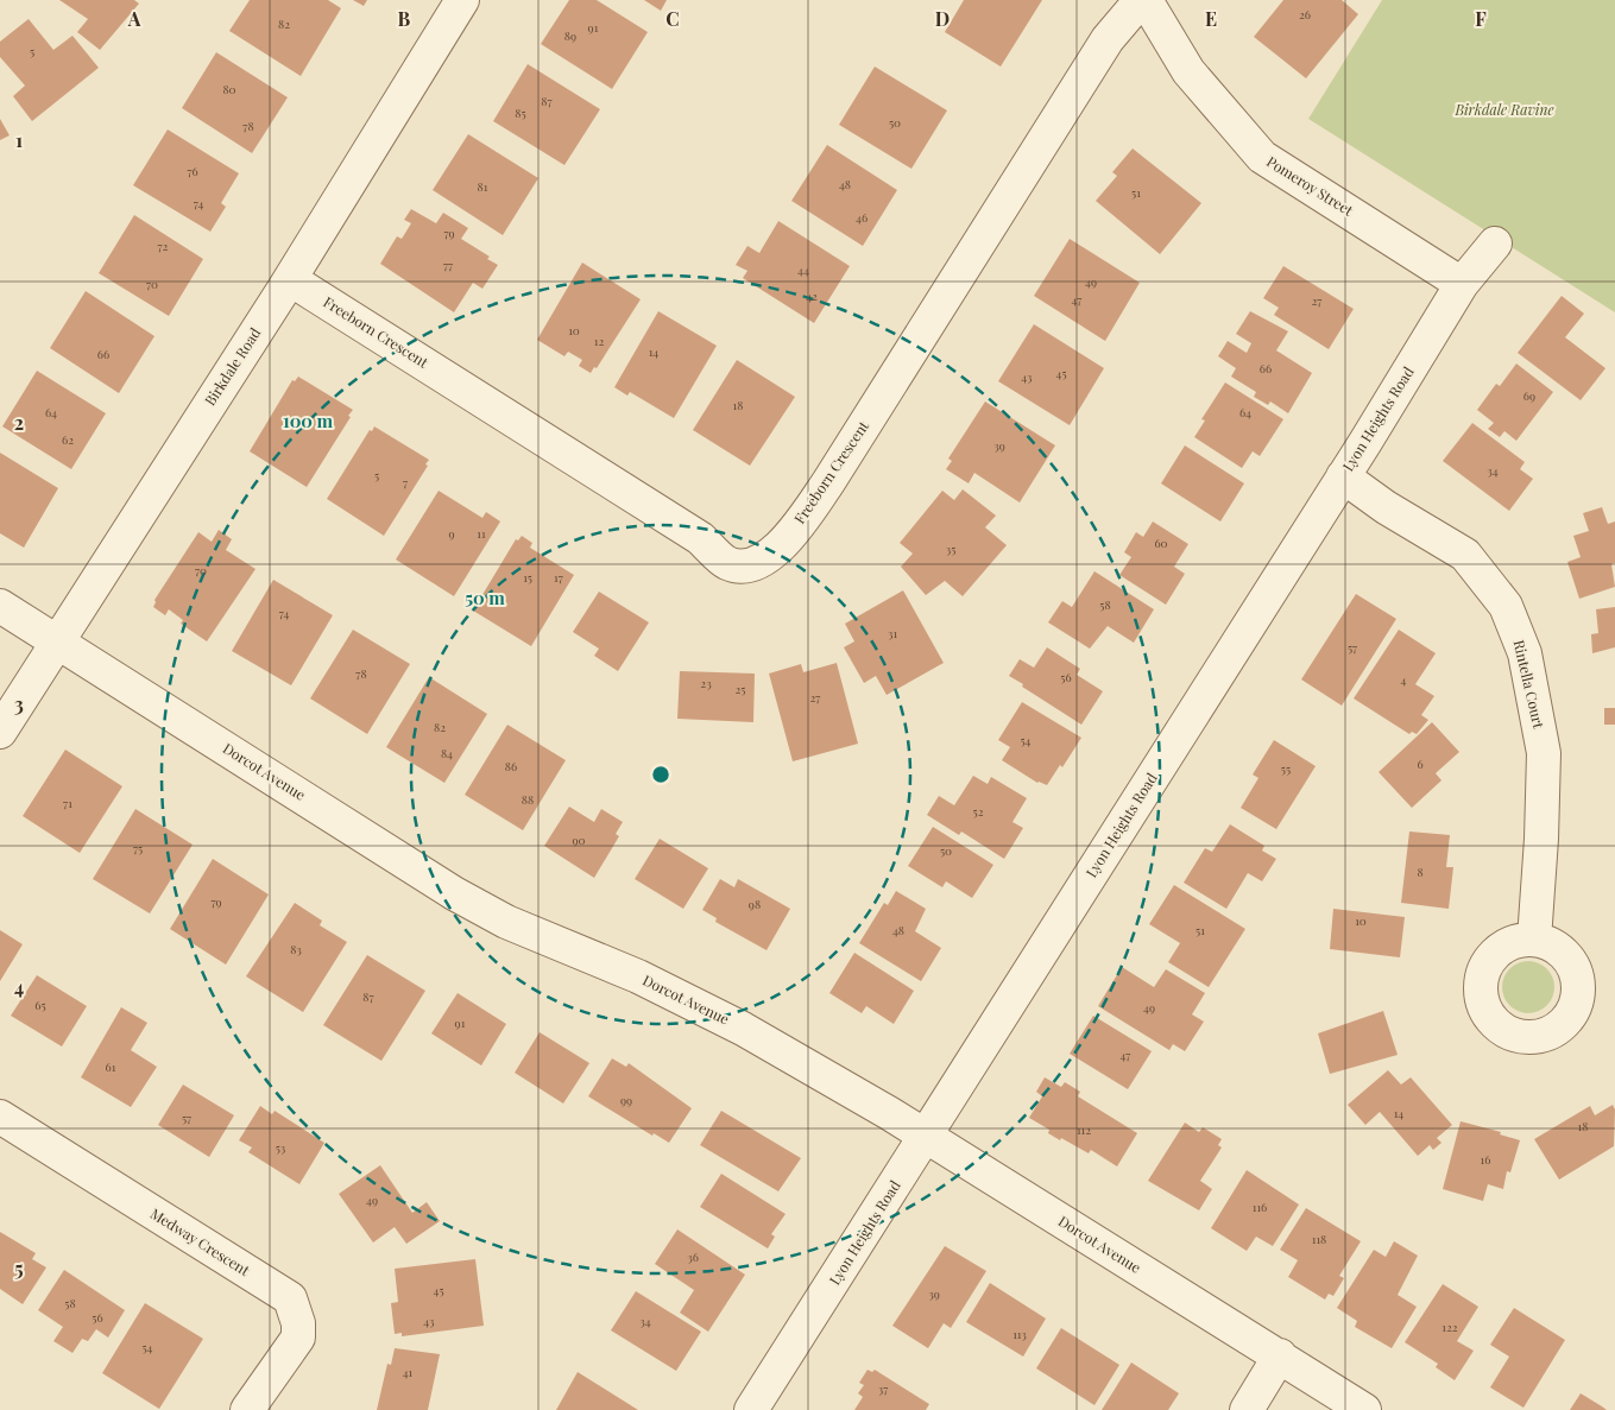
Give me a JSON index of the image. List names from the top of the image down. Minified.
{"streets":{"street":["Pomeroy Street","Freeborn Crescent","Birkdale Road","Lyon Heights Road","Rintella Court","Dorcot Avenue","Medway Crescent"]},"crossings":[["Pomeroy Street","Lyon Heights Road"],["Freeborn Crescent","Birkdale Road"],["Birkdale Road","Dorcot Avenue"],["Lyon Heights Road","Rintella Court"],["Lyon Heights Road","Dorcot Avenue"]],"parks":["Birkdale Ravine"],"house_numbers":["26","82","91","89","5","80","87","85","50","78","76","48","81","51","74","46","79","72","77","44","49","70","42","47","27","10","12","14","66","66","45","43","69","18","64","64","62","39","34","5","7","9","11","60","35","70","15","17","58","74","31","57","78","56","4","23","25","27","82","54","84","6","86","55","88","71","52","90","75","50","8","79","98","10","48","51","83","87","65","49","91","47","61","99","14","57","18","112","53","16","49","116","118","36","45","39","58","56","43","34","122","113","54","41","37"],"grid":{"columns":["A","B","C","D","E","F"],"rows":["1","2","3","4","5"]},"rings":["100 m","50 m"]}
